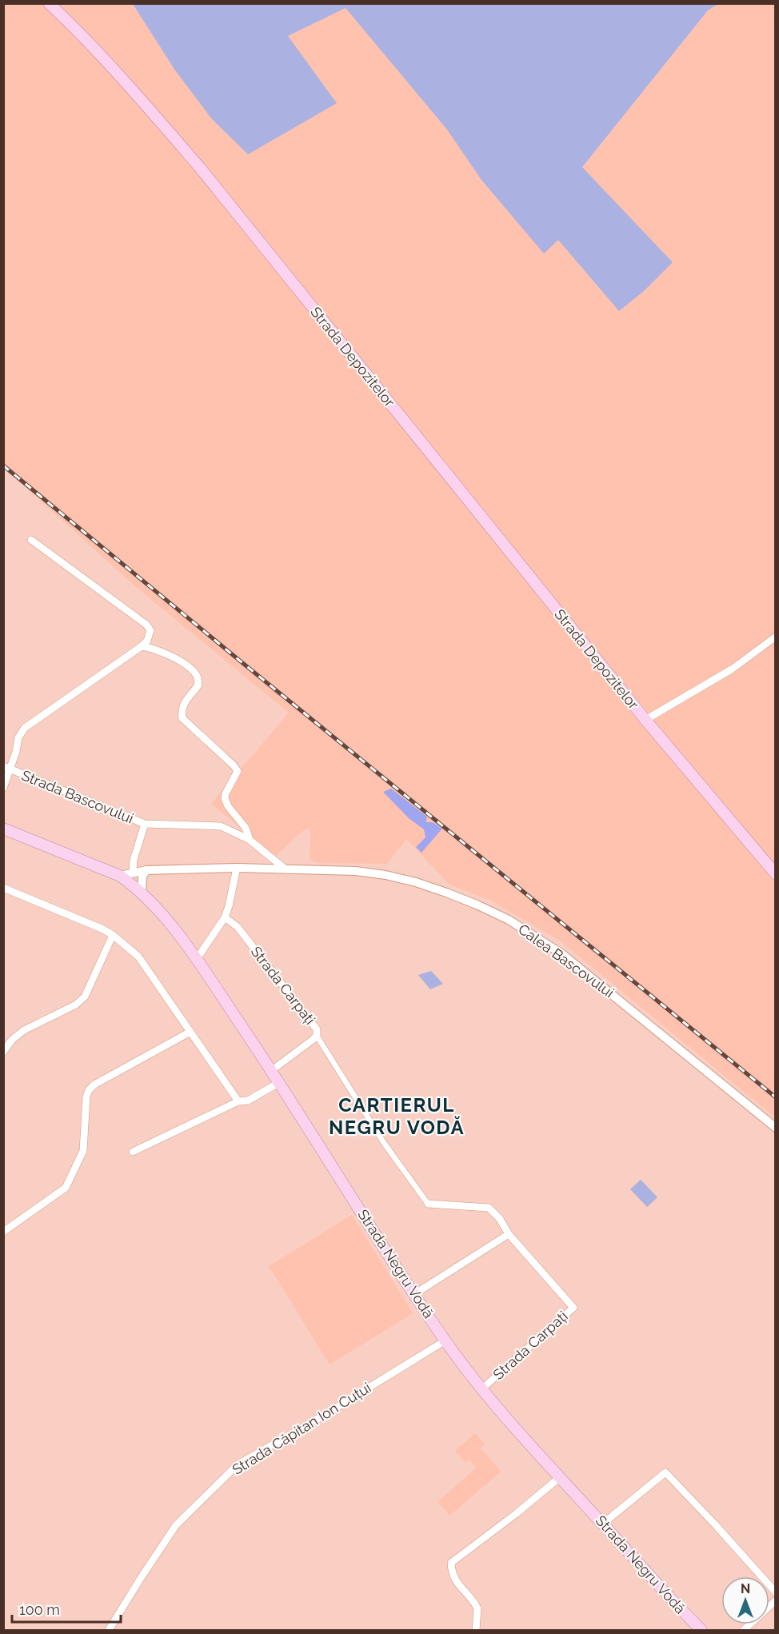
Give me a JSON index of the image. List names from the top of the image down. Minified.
{"streets":{"main road":["Strada Depozitelor","Strada Negru Vodă"],"street":["Strada Bascovului","Calea Bascovului","Strada Carpați","Strada Căpitan Ion Cuțui"]},"crossings":[["Strada Bascovului","Calea Bascovului"],["Calea Bascovului","Strada Negru Vodă"],["Strada Carpați","Strada Negru Vodă"],["Strada Negru Vodă","Strada Căpitan Ion Cuțui"]],"districts":["CARTIERUL NEGRU VODĂ"],"scale_bar":"100 m","north":"top"}
